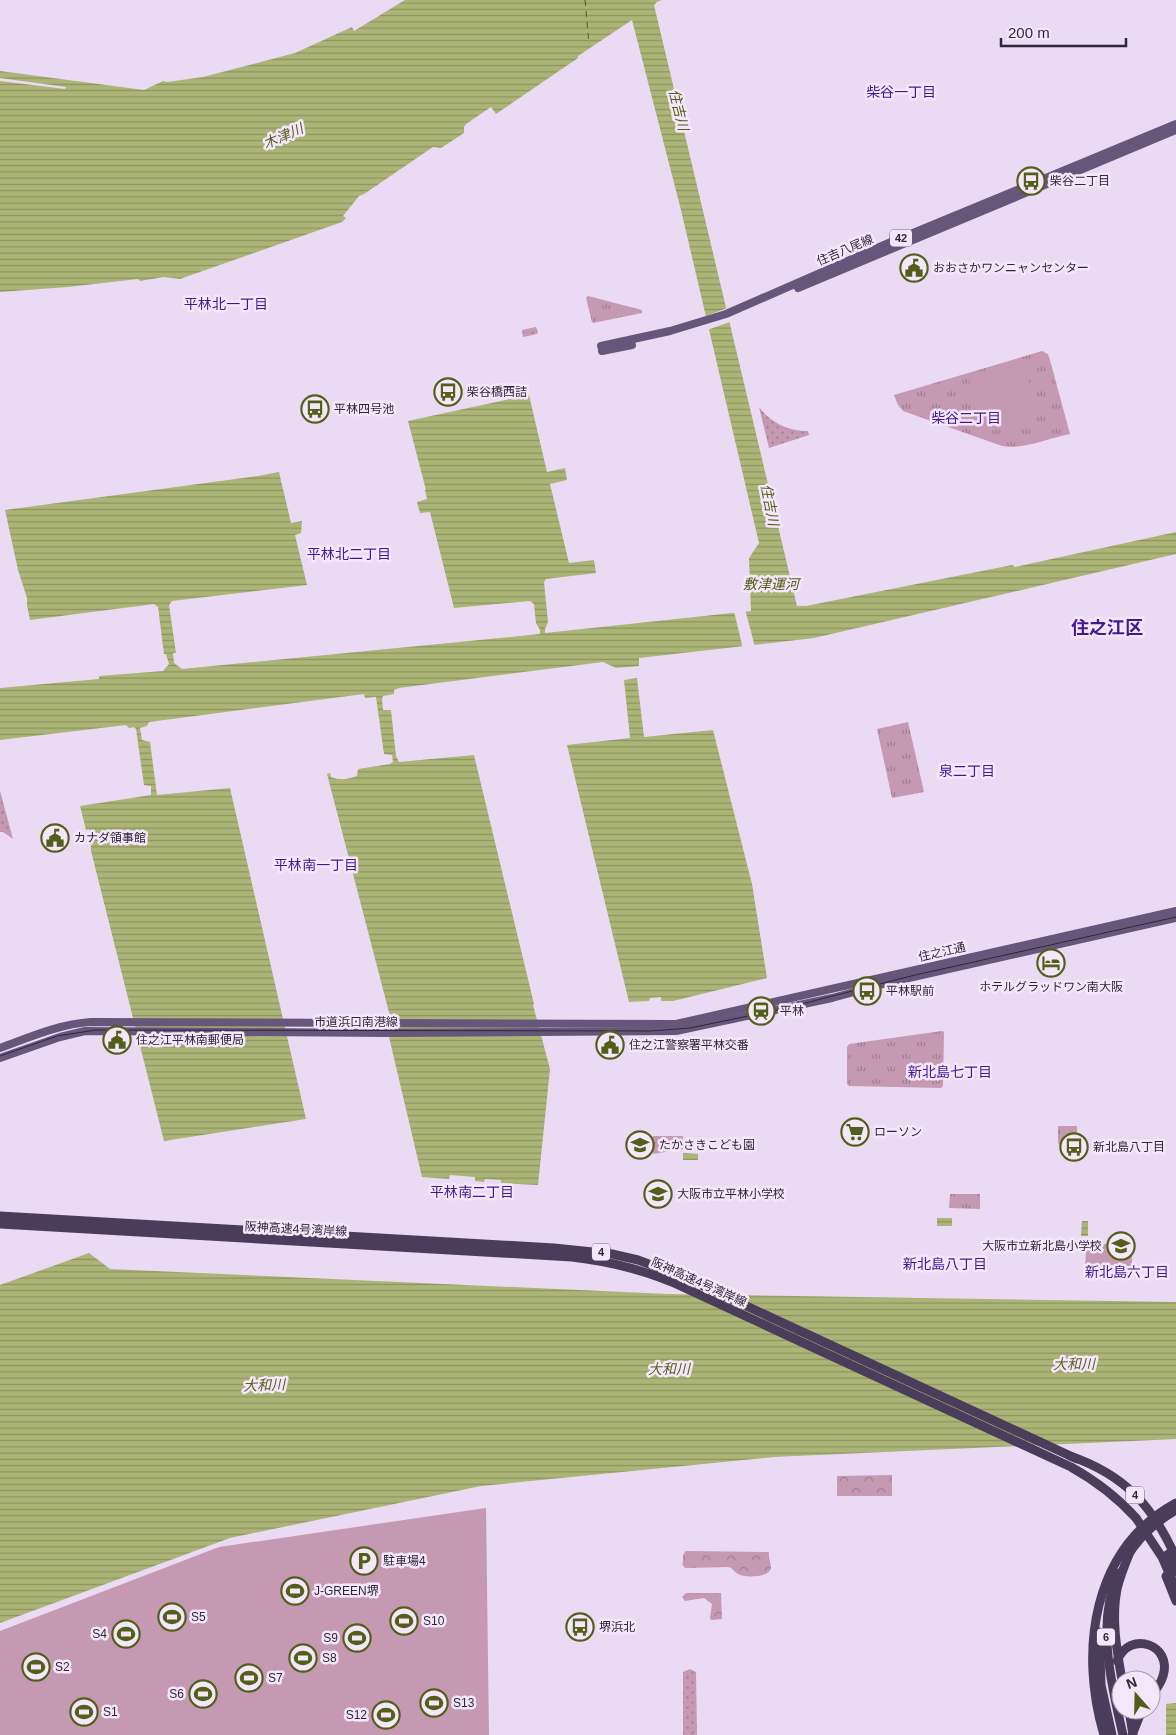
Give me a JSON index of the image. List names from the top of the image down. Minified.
{"streets":{"highway":["阪神高速4号湾岸線","4","6"],"main road":["42","住吉八尾線","住之江通","市道浜口南港線"]},"crossings":[["住之江通","市道浜口南港線"],["阪神高速4号湾岸線","4"]],"districts":["柴谷一丁目","平林北一丁目","柴谷二丁目","平林北二丁目","住之江区","泉二丁目","平林南一丁目","新北島七丁目","平林南二丁目","新北島八丁目","新北島六丁目"],"water":["住吉川","木津川","敷津運河","大和川"],"places":{"bus stop":["柴谷二丁目","柴谷橋西詰","平林四号池","平林駅前","新北島八丁目","堺浜北"],"public building":["おおさかワンニャンセンター","カナダ領事館","住之江平林南郵便局","住之江警察署平林交番"],"hotel":["ホテルグラッドワン南大阪"],"station":["平林"],"supermarket":["ローソン"],"school or university":["たかさきこども園","大阪市立平林小学校","大阪市立新北島小学校"],"parking":["駐車場4"],"sports":["J-GREEN堺","S5","S10","S4","S9","S8","S2","S7","S6","S13","S1","S12"]},"scale_bar":"200 m","north":"top"}
